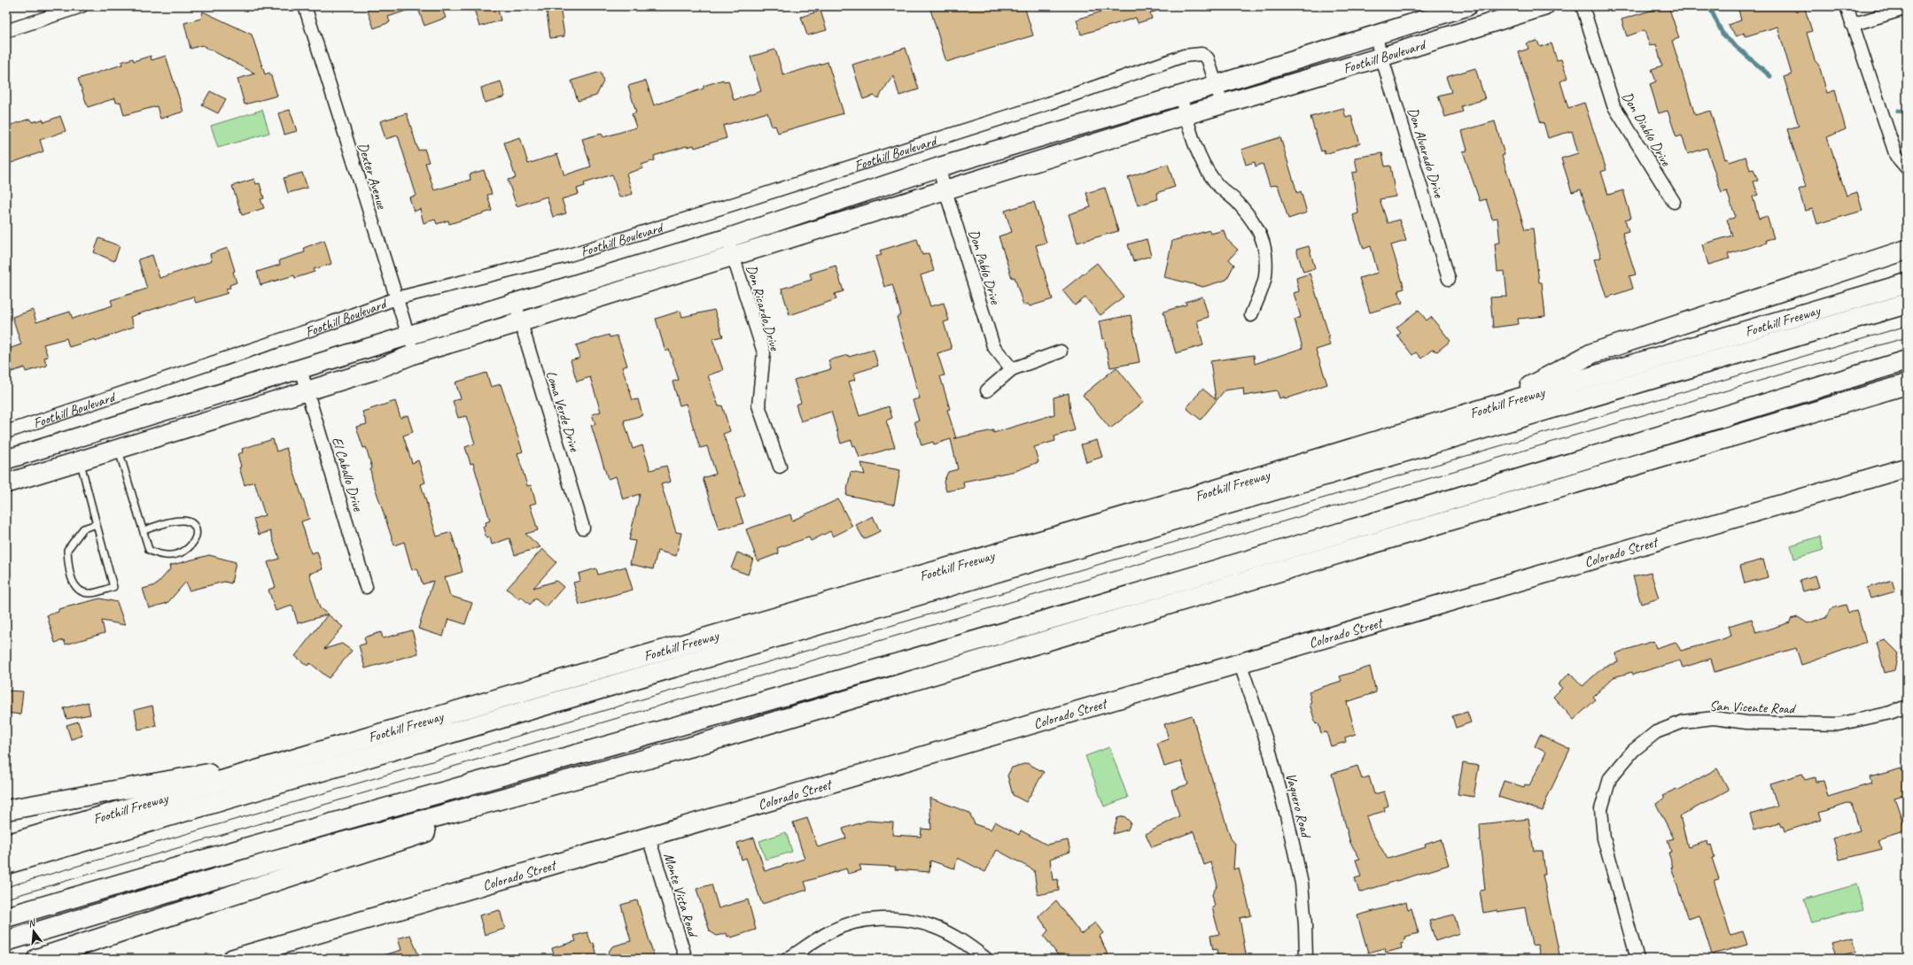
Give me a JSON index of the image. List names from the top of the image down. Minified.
{"streets":{"highway":["Foothill Freeway"],"main road":["Foothill Boulevard","Colorado Street"],"street":["Don Diablo Drive","Don Alvarado Drive","Dexter Avenue","Don Pablo Drive","Don Ricardo Drive","Loma Verde Drive","El Caballo Drive","San Vicente Road","Vaquero Road","Monte Vista Road"]},"crossings":[["Foothill Boulevard","Don Alvarado Drive"],["Foothill Boulevard","Dexter Avenue"],["Foothill Boulevard","Don Pablo Drive"],["Foothill Boulevard","Don Ricardo Drive"],["Foothill Boulevard","Loma Verde Drive"],["Foothill Boulevard","El Caballo Drive"],["Colorado Street","Vaquero Road"],["Colorado Street","Monte Vista Road"]],"north":"top"}
